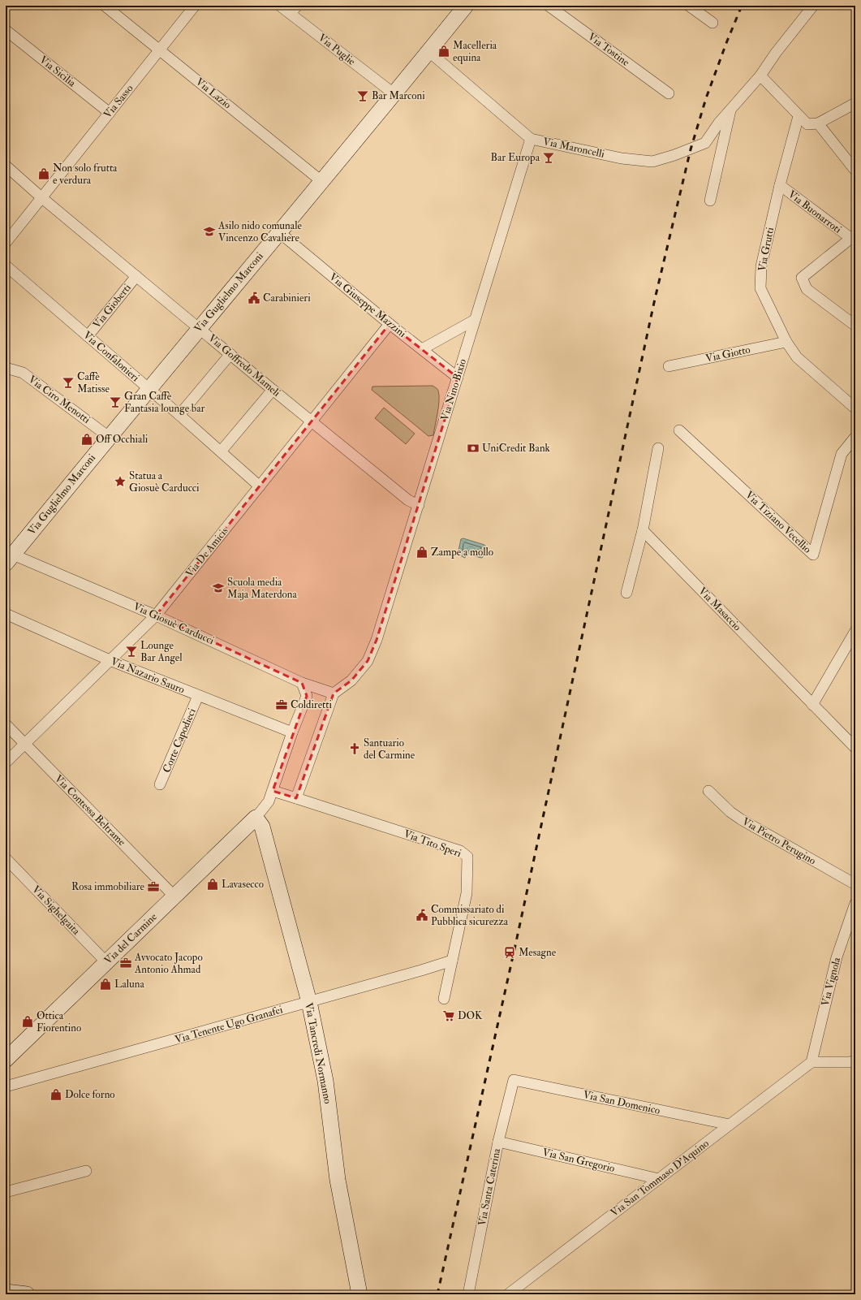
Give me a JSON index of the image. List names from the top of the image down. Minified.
{"streets":{"main road":["Via Guglielmo Marconi","Via del Carmine","Via Tancredi Normanno"],"street":["Via Puglie","Via Tostine","Via Sicilia","Via Lazio","Via Sasso","Via Maroncelli","Via Buonarroti","Via Grutti","Via Giuseppe Mazzini","Via Gioberti","Via Giotto","Via Confalonieri","Via Goffredo Mameli","Via Nino Bixio","Via Ciro Menotti","Via Tiziano Vecellio","Via De Amicis","Via Masaccio","Via Giosuè Carducci","Via Nazario Sauro","Corte Capodieci","Via Contessa Beltrame","Via Pietro Perugino","Via Tito Speri","Via Sighelgaita","Via Vignola","Via Tenente Ugo Granafei","Via San Domenico","Via San Gregorio","Via San Tommaso D'Aquino","Via Santa Caterina"]},"crossings":[["Via Puglie","Via Guglielmo Marconi"],["Via Sicilia","Via Sasso"],["Via Lazio","Via Sasso"],["Via Lazio","Via Guglielmo Marconi"],["Via Sasso","Via Goffredo Mameli"],["Via Maroncelli","Via Guglielmo Marconi"],["Via Maroncelli","Via Nino Bixio"],["Via Buonarroti","Via Grutti"],["Via Grutti","Via Giotto"],["Via Guglielmo Marconi","Via Giuseppe Mazzini"],["Via Guglielmo Marconi","Via Confalonieri"],["Via Guglielmo Marconi","Via Goffredo Mameli"],["Via Guglielmo Marconi","Via Ciro Menotti"],["Via Guglielmo Marconi","Via Giosuè Carducci"],["Via Giuseppe Mazzini","Via Nino Bixio"],["Via Giuseppe Mazzini","Via De Amicis"],["Via Gioberti","Via Confalonieri"],["Via Gioberti","Via Goffredo Mameli"],["Via Confalonieri","Via De Amicis"],["Via Goffredo Mameli","Via Nino Bixio"],["Via Goffredo Mameli","Via De Amicis"],["Via Nino Bixio","Via Giosuè Carducci"],["Via De Amicis","Via Giosuè Carducci"],["Via De Amicis","Via Nazario Sauro"],["Via De Amicis","Via Contessa Beltrame"],["Via Nazario Sauro","Corte Capodieci"],["Via Contessa Beltrame","Via del Carmine"],["Via Tito Speri","Via Tenente Ugo Granafei"],["Via Sighelgaita","Via del Carmine"],["Via del Carmine","Via Tancredi Normanno"],["Via Vignola","Via San Tommaso D'Aquino"],["Via Tenente Ugo Granafei","Via Tancredi Normanno"],["Via San Domenico","Via San Tommaso D'Aquino"],["Via San Domenico","Via Santa Caterina"],["Via San Gregorio","Via San Tommaso D'Aquino"],["Via San Gregorio","Via Santa Caterina"]],"places":{"shop":["Macelleria equina","Non solo frutta e verdura","Off Occhiali","Zampe a mollo","Lavasecco","Laluna","Ottica Fiorentino","Dolce forno"],"bar":["Bar Marconi","Bar Europa","Caffè Matisse","Gran Caffè Fantasia lounge bar","Lounge Bar Angel"],"school or university":["Asilo nido comunale Vincenzo Cavaliere","Scuola media Maja Materdona"],"public building":["Carabinieri","Commissariato di Pubblica sicurezza"],"bank":["UniCredit Bank"],"place":["Statua a Giosuè Carducci"],"office":["Coldiretti","Rosa immobiliare","Avvocato Jacopo Antonio Ahmad"],"church":["Santuario del Carmine"],"station":["Mesagne"],"supermarket":["DOK"]}}
